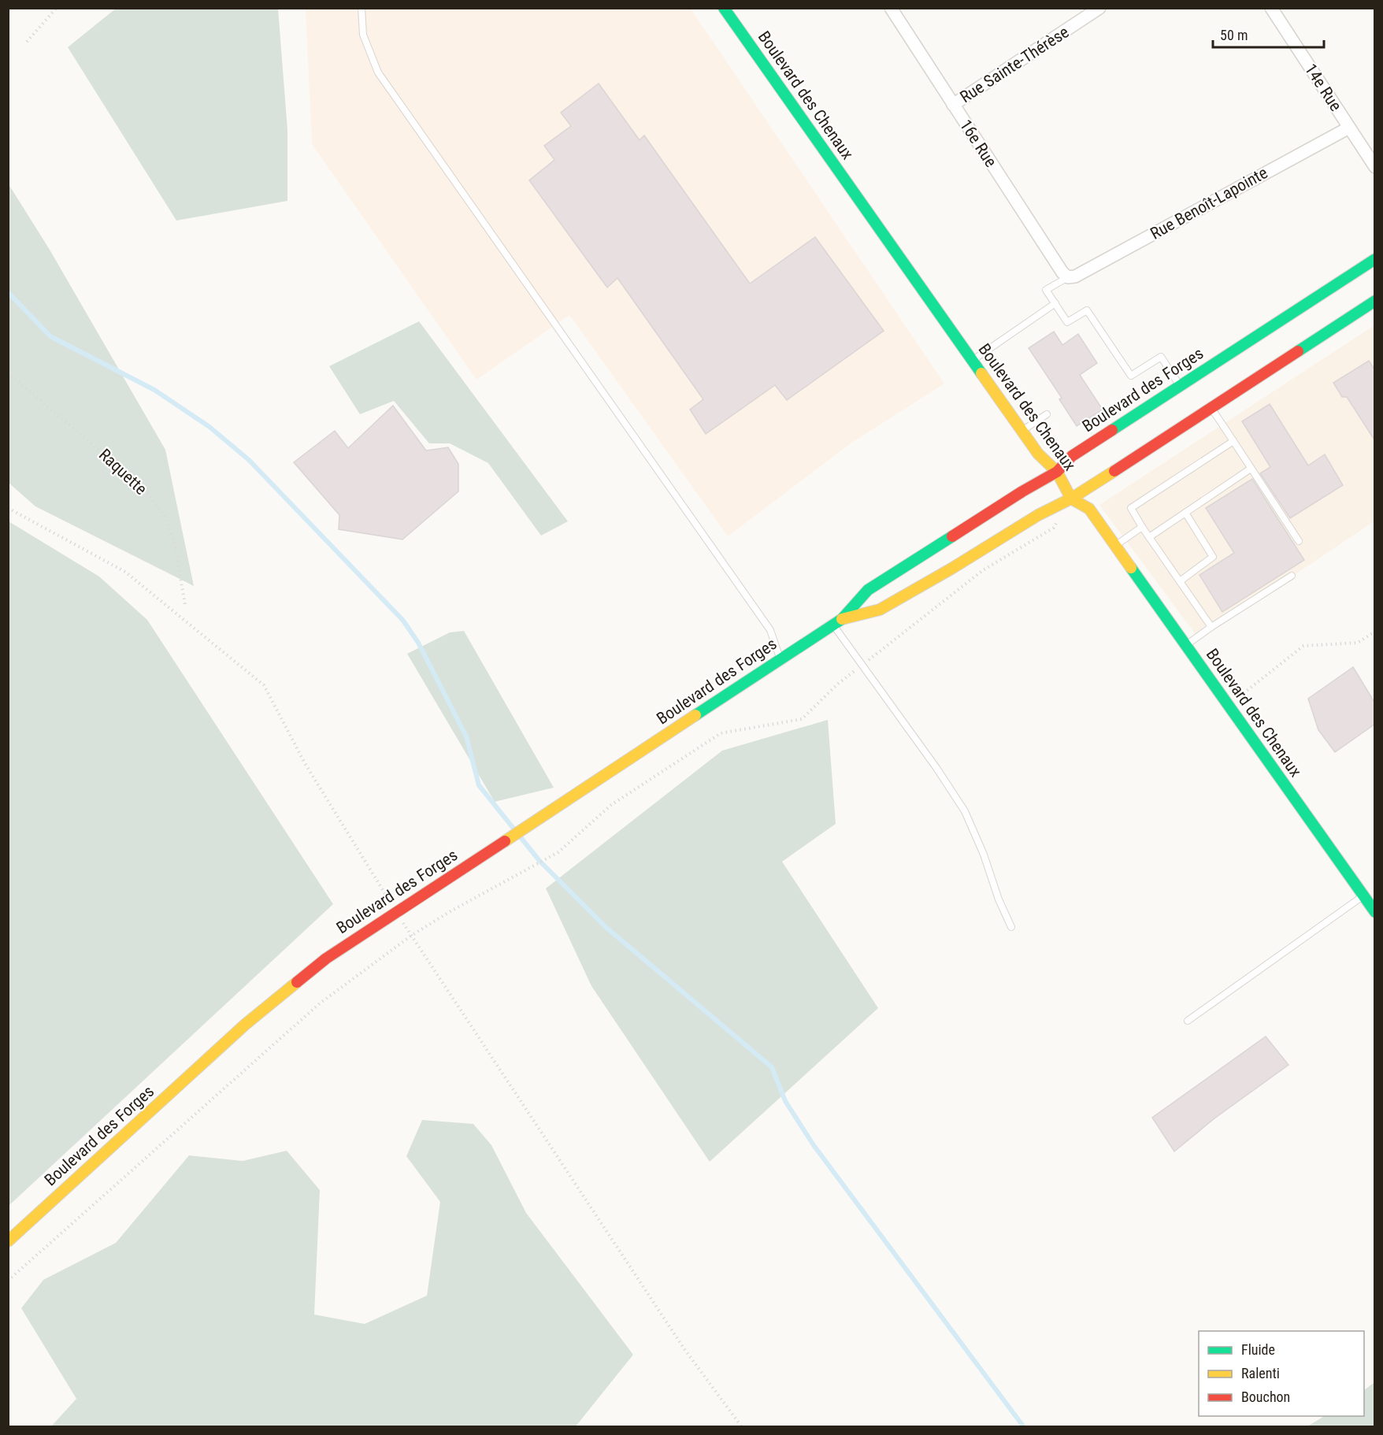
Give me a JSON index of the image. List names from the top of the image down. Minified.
{"streets":{"street":["Rue Sainte-Thérèse","14e Rue","Boulevard des Chenaux","16e Rue","Rue Benoît-Lapointe","Boulevard des Forges"],"path":["Raquette"]},"crossings":[["Rue Sainte-Thérèse","16e Rue"],["14e Rue","Rue Benoît-Lapointe"],["Boulevard des Chenaux","Boulevard des Forges"],["16e Rue","Rue Benoît-Lapointe"]],"legend":["Fluide","Ralenti","Bouchon"],"scale_bar":"50 m"}
